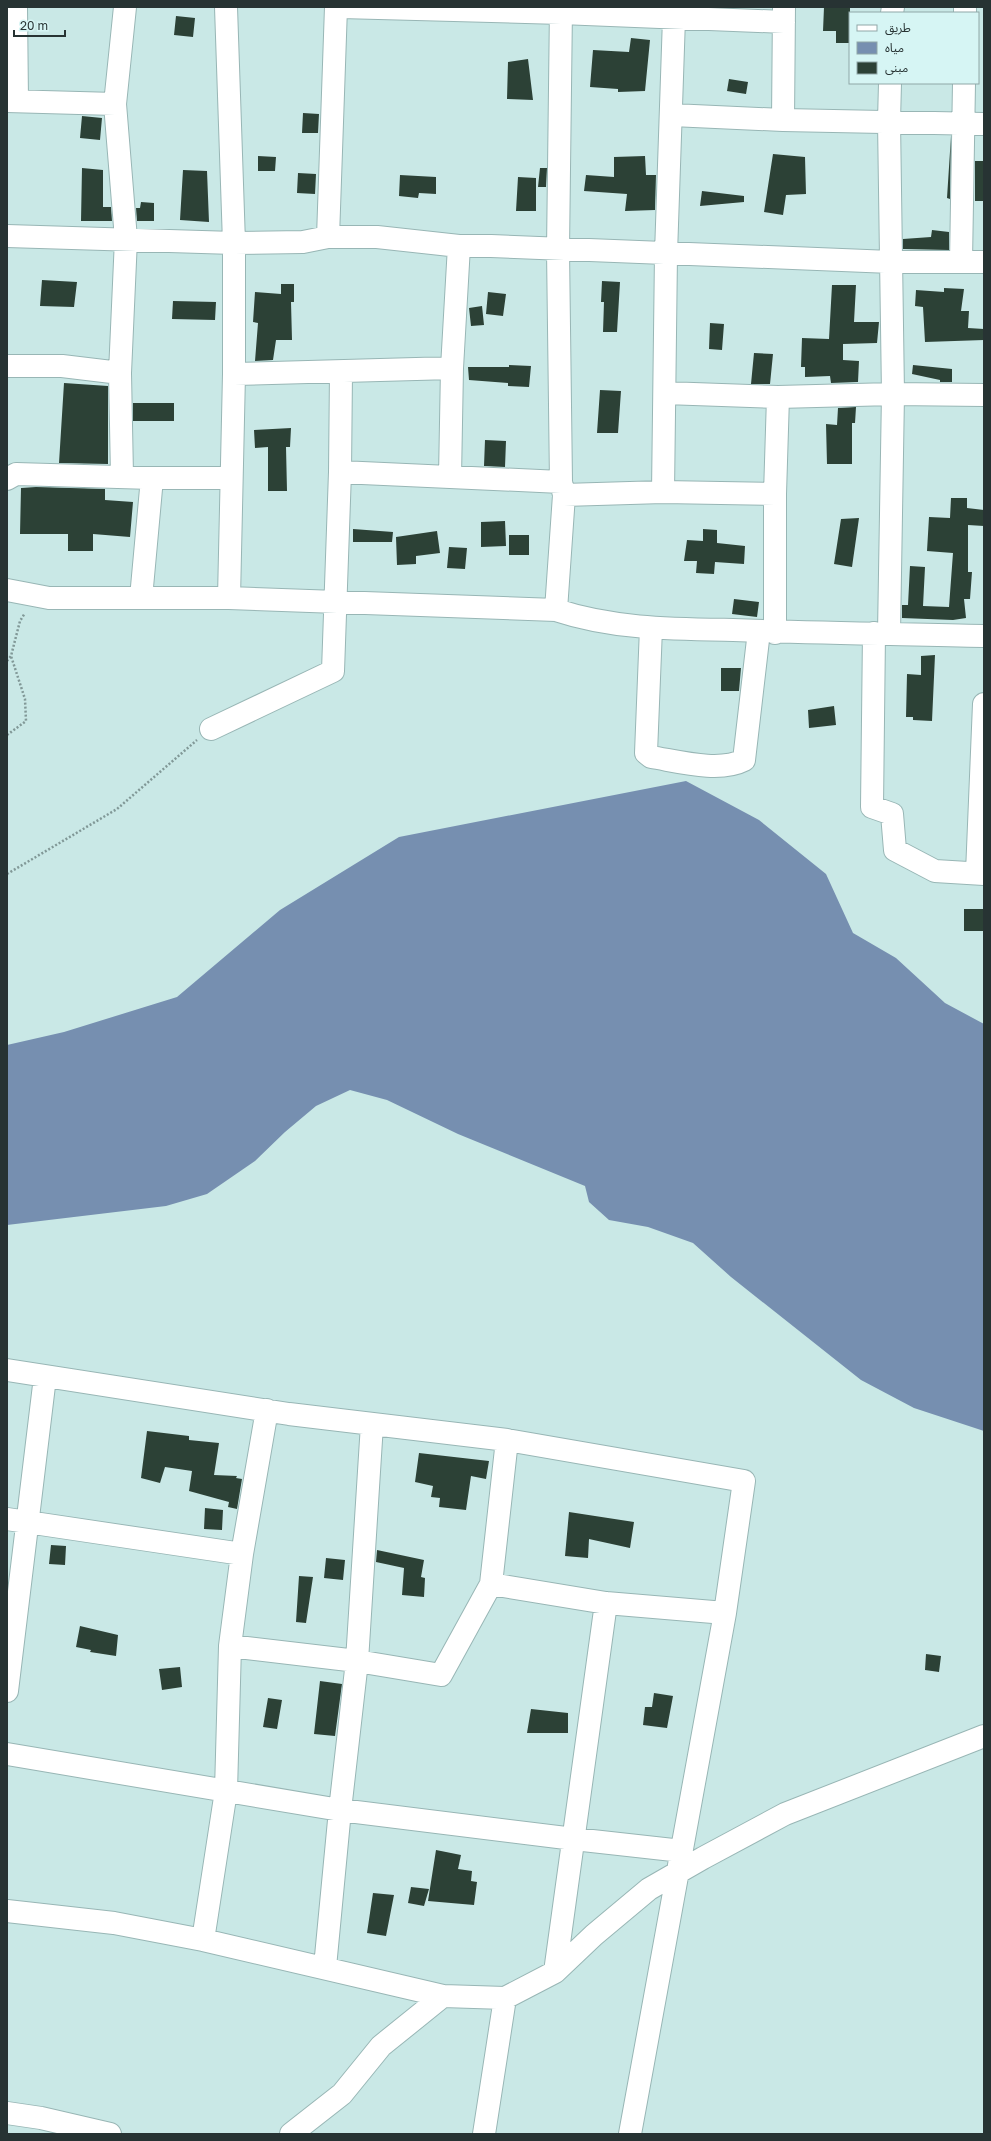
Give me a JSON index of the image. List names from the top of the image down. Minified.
{"legend":["طريق","مياه","مبنى"],"scale_bar":"20 m"}
